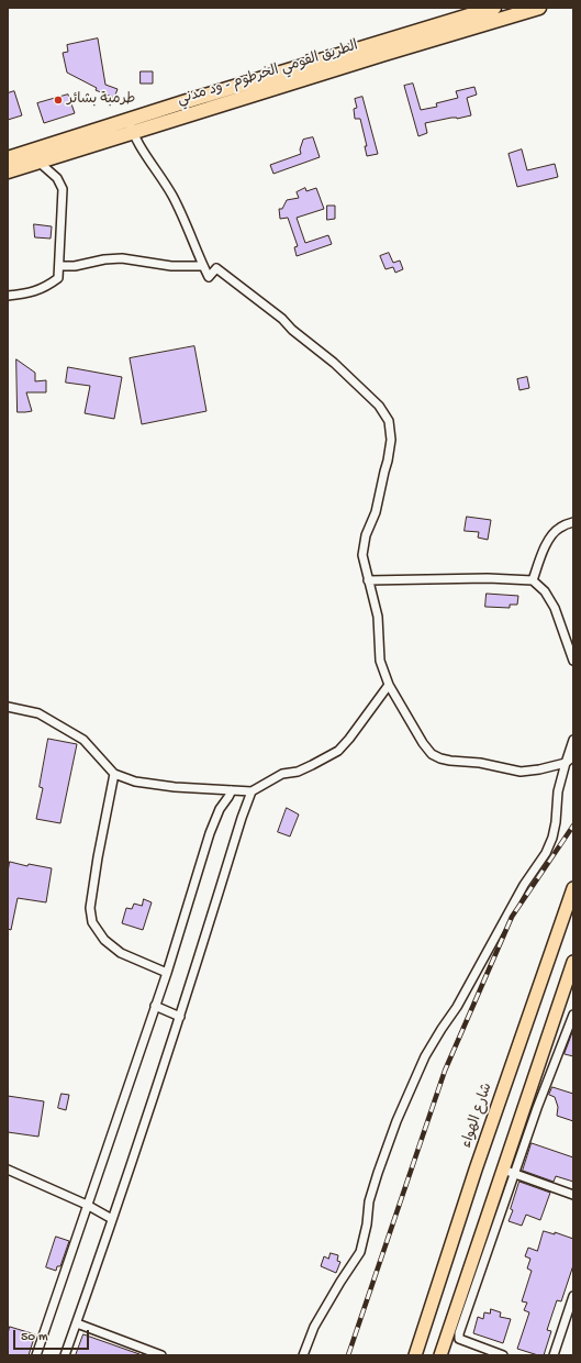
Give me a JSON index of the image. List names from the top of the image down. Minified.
{"streets":{"highway":["الطريق القومي الخرطوم - ود مدني"],"main road":["شارع الهواء"]},"places":["طرمبة بشائر"],"scale_bar":"50 m"}
